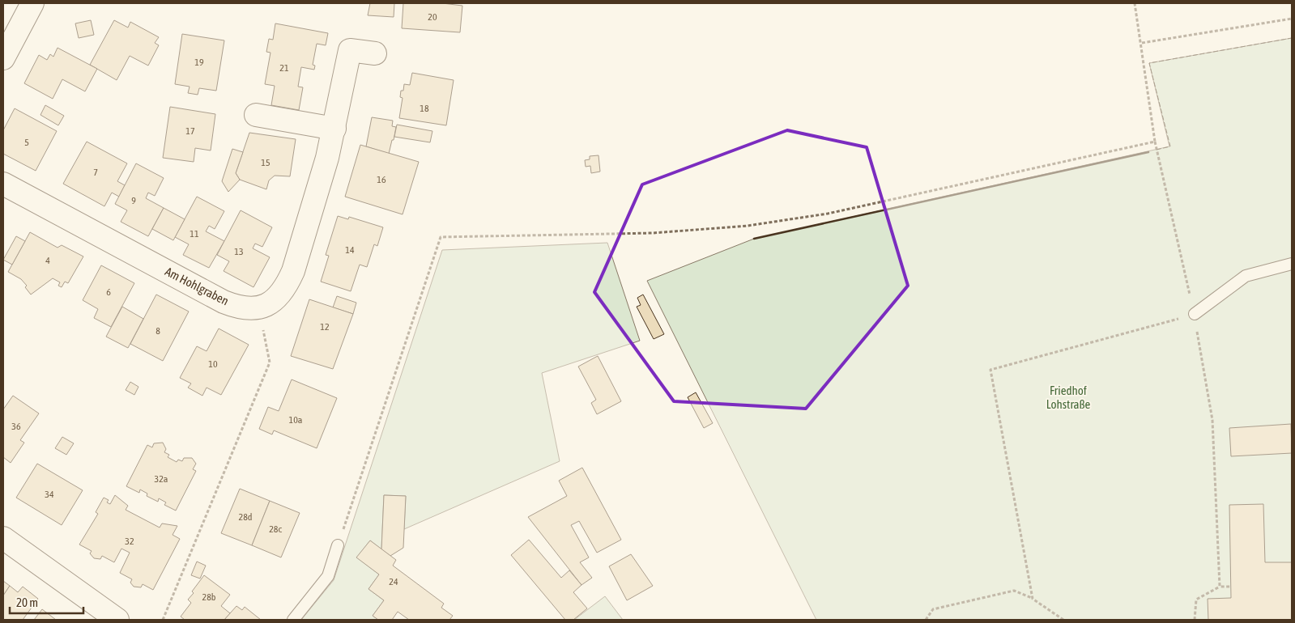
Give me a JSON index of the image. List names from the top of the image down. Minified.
{"streets":{"street":["Am Hohlgraben"]},"parks":["Friedhof Lohstraße"],"house_numbers":["20","19","21","18","17","5","15","7","16","9","11","14","13","4","6","12","8","10","10a","36","32a","34","28d","28c","32","24","28b"],"scale_bar":"20 m"}
